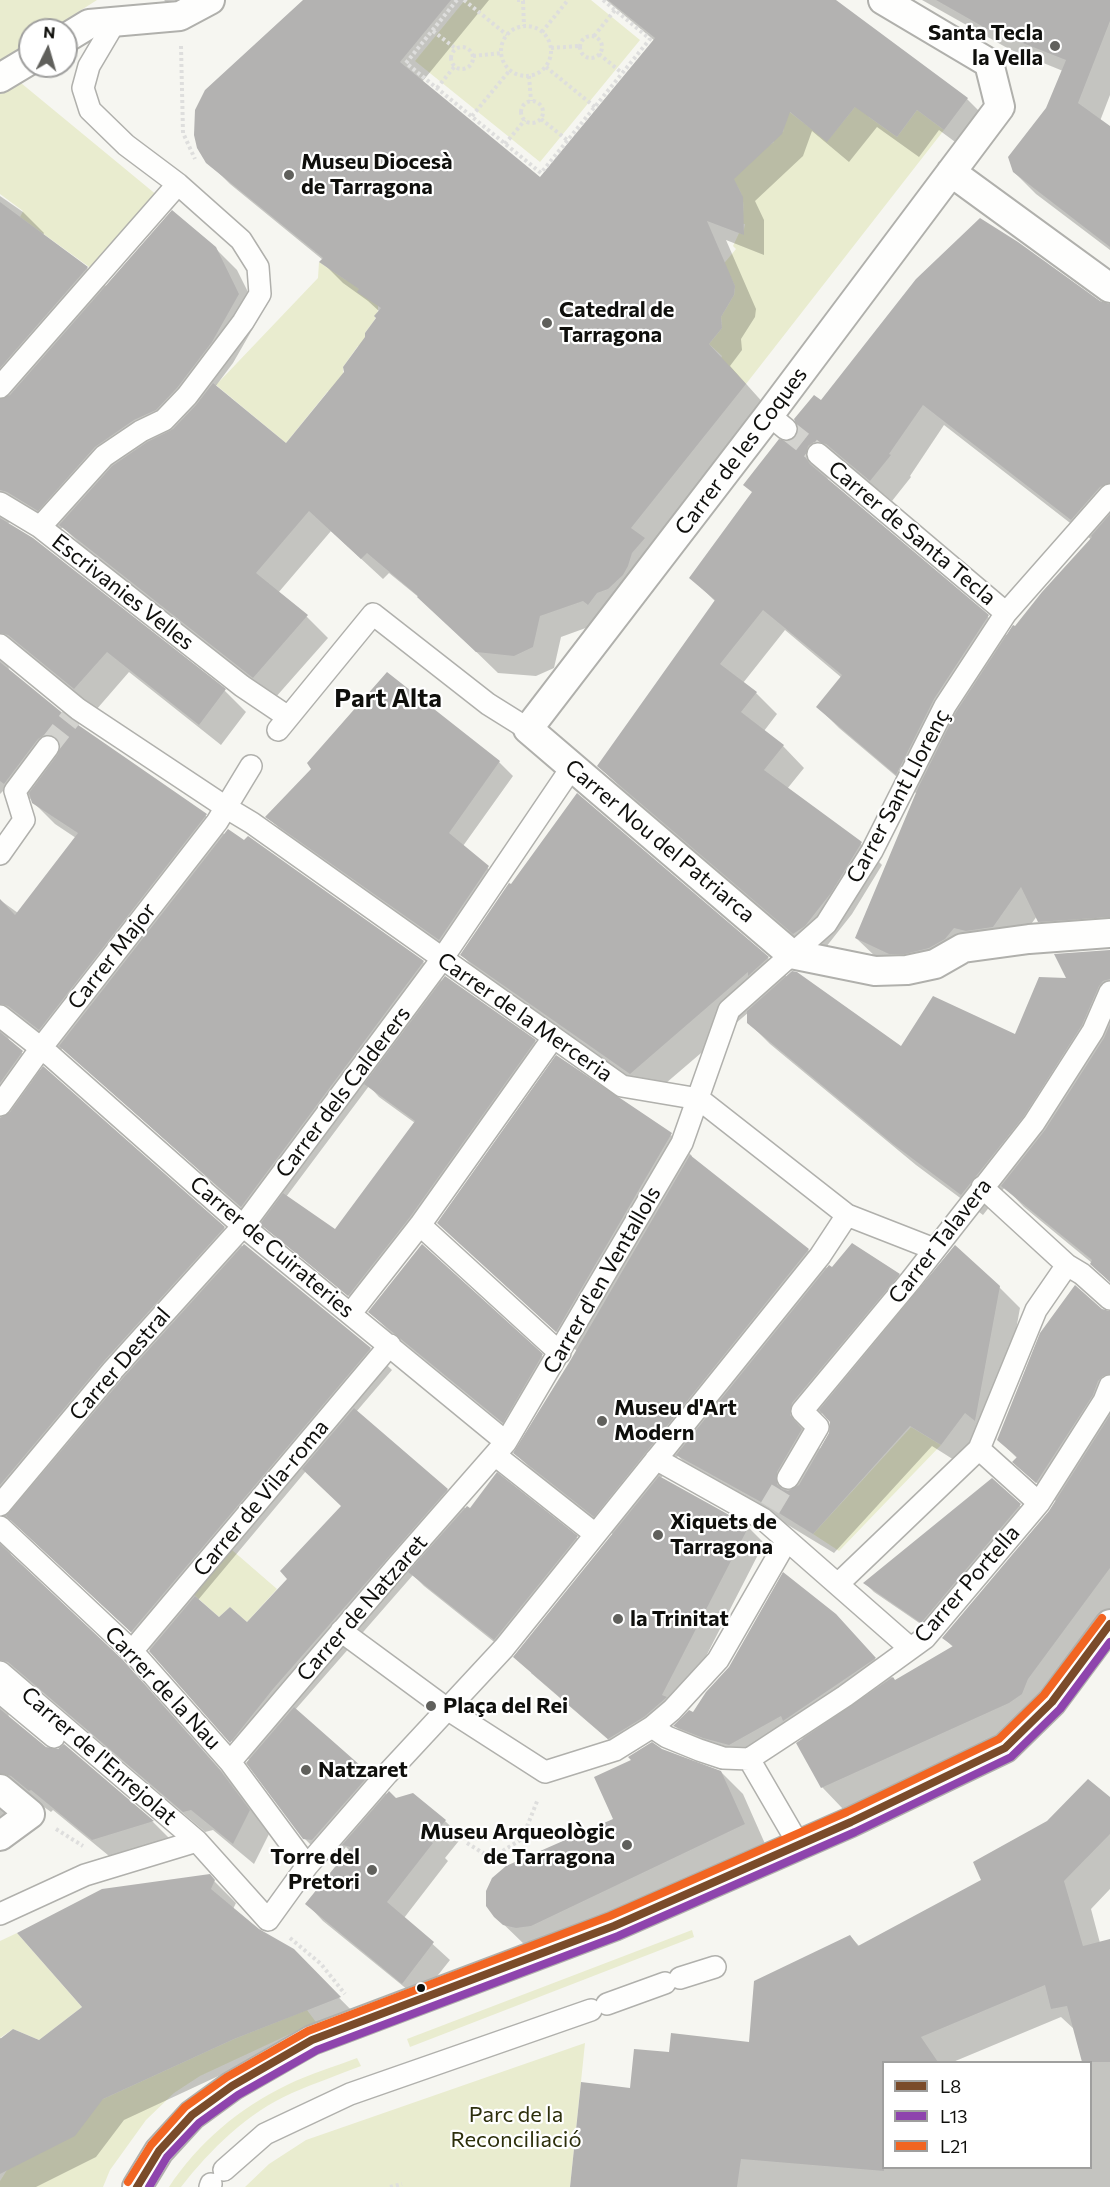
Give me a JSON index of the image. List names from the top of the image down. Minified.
{"streets":{"street":["Carrer de les Coques","Carrer de Santa Tecla","Escrivanies Velles","Carrer Sant Llorenç","Carrer Nou del Patriarca","Carrer Major","Carrer de la Merceria","Carrer dels Calderers","Carrer Talavera","Carrer de Cuirateries","Carrer d'en Ventallols","Carrer Destral","Carrer de Vila-roma","Carrer Portella","Carrer de Natzaret","Carrer de la Nau","Carrer de l'Enrejolat"]},"crossings":[["Carrer de les Coques","Escrivanies Velles"],["Carrer de les Coques","Carrer Nou del Patriarca"],["Carrer de Santa Tecla","Carrer Sant Llorenç"],["Escrivanies Velles","Carrer Nou del Patriarca"],["Carrer Sant Llorenç","Carrer Nou del Patriarca"],["Carrer Sant Llorenç","Carrer de la Merceria"],["Carrer Sant Llorenç","Carrer d'en Ventallols"],["Carrer Nou del Patriarca","Carrer dels Calderers"],["Carrer Major","Carrer de la Merceria"],["Carrer Major","Carrer de Cuirateries"],["Carrer de la Merceria","Carrer dels Calderers"],["Carrer de la Merceria","Carrer Talavera"],["Carrer de la Merceria","Carrer d'en Ventallols"],["Carrer dels Calderers","Carrer de Cuirateries"],["Carrer dels Calderers","Carrer Destral"],["Carrer de Cuirateries","Carrer d'en Ventallols"],["Carrer de Cuirateries","Carrer Destral"],["Carrer de Cuirateries","Carrer de Vila-roma"],["Carrer de Cuirateries","Carrer de Natzaret"],["Carrer d'en Ventallols","Carrer de Natzaret"],["Carrer de Vila-roma","Carrer de la Nau"],["Carrer de Natzaret","Carrer de la Nau"]],"districts":["Part Alta"],"parks":["Parc de la Reconciliació"],"places":["Santa Tecla la Vella","Museu Diocesà de Tarragona","Catedral de Tarragona","Museu d'Art Modern","Xiquets de Tarragona","la Trinitat","Plaça del Rei","Natzaret","Museu Arqueològic de Tarragona","Torre del Pretori"],"lines":["transit line L21","transit line L8","transit line L13"],"legend":["L8","L13","L21"],"north":"top"}
